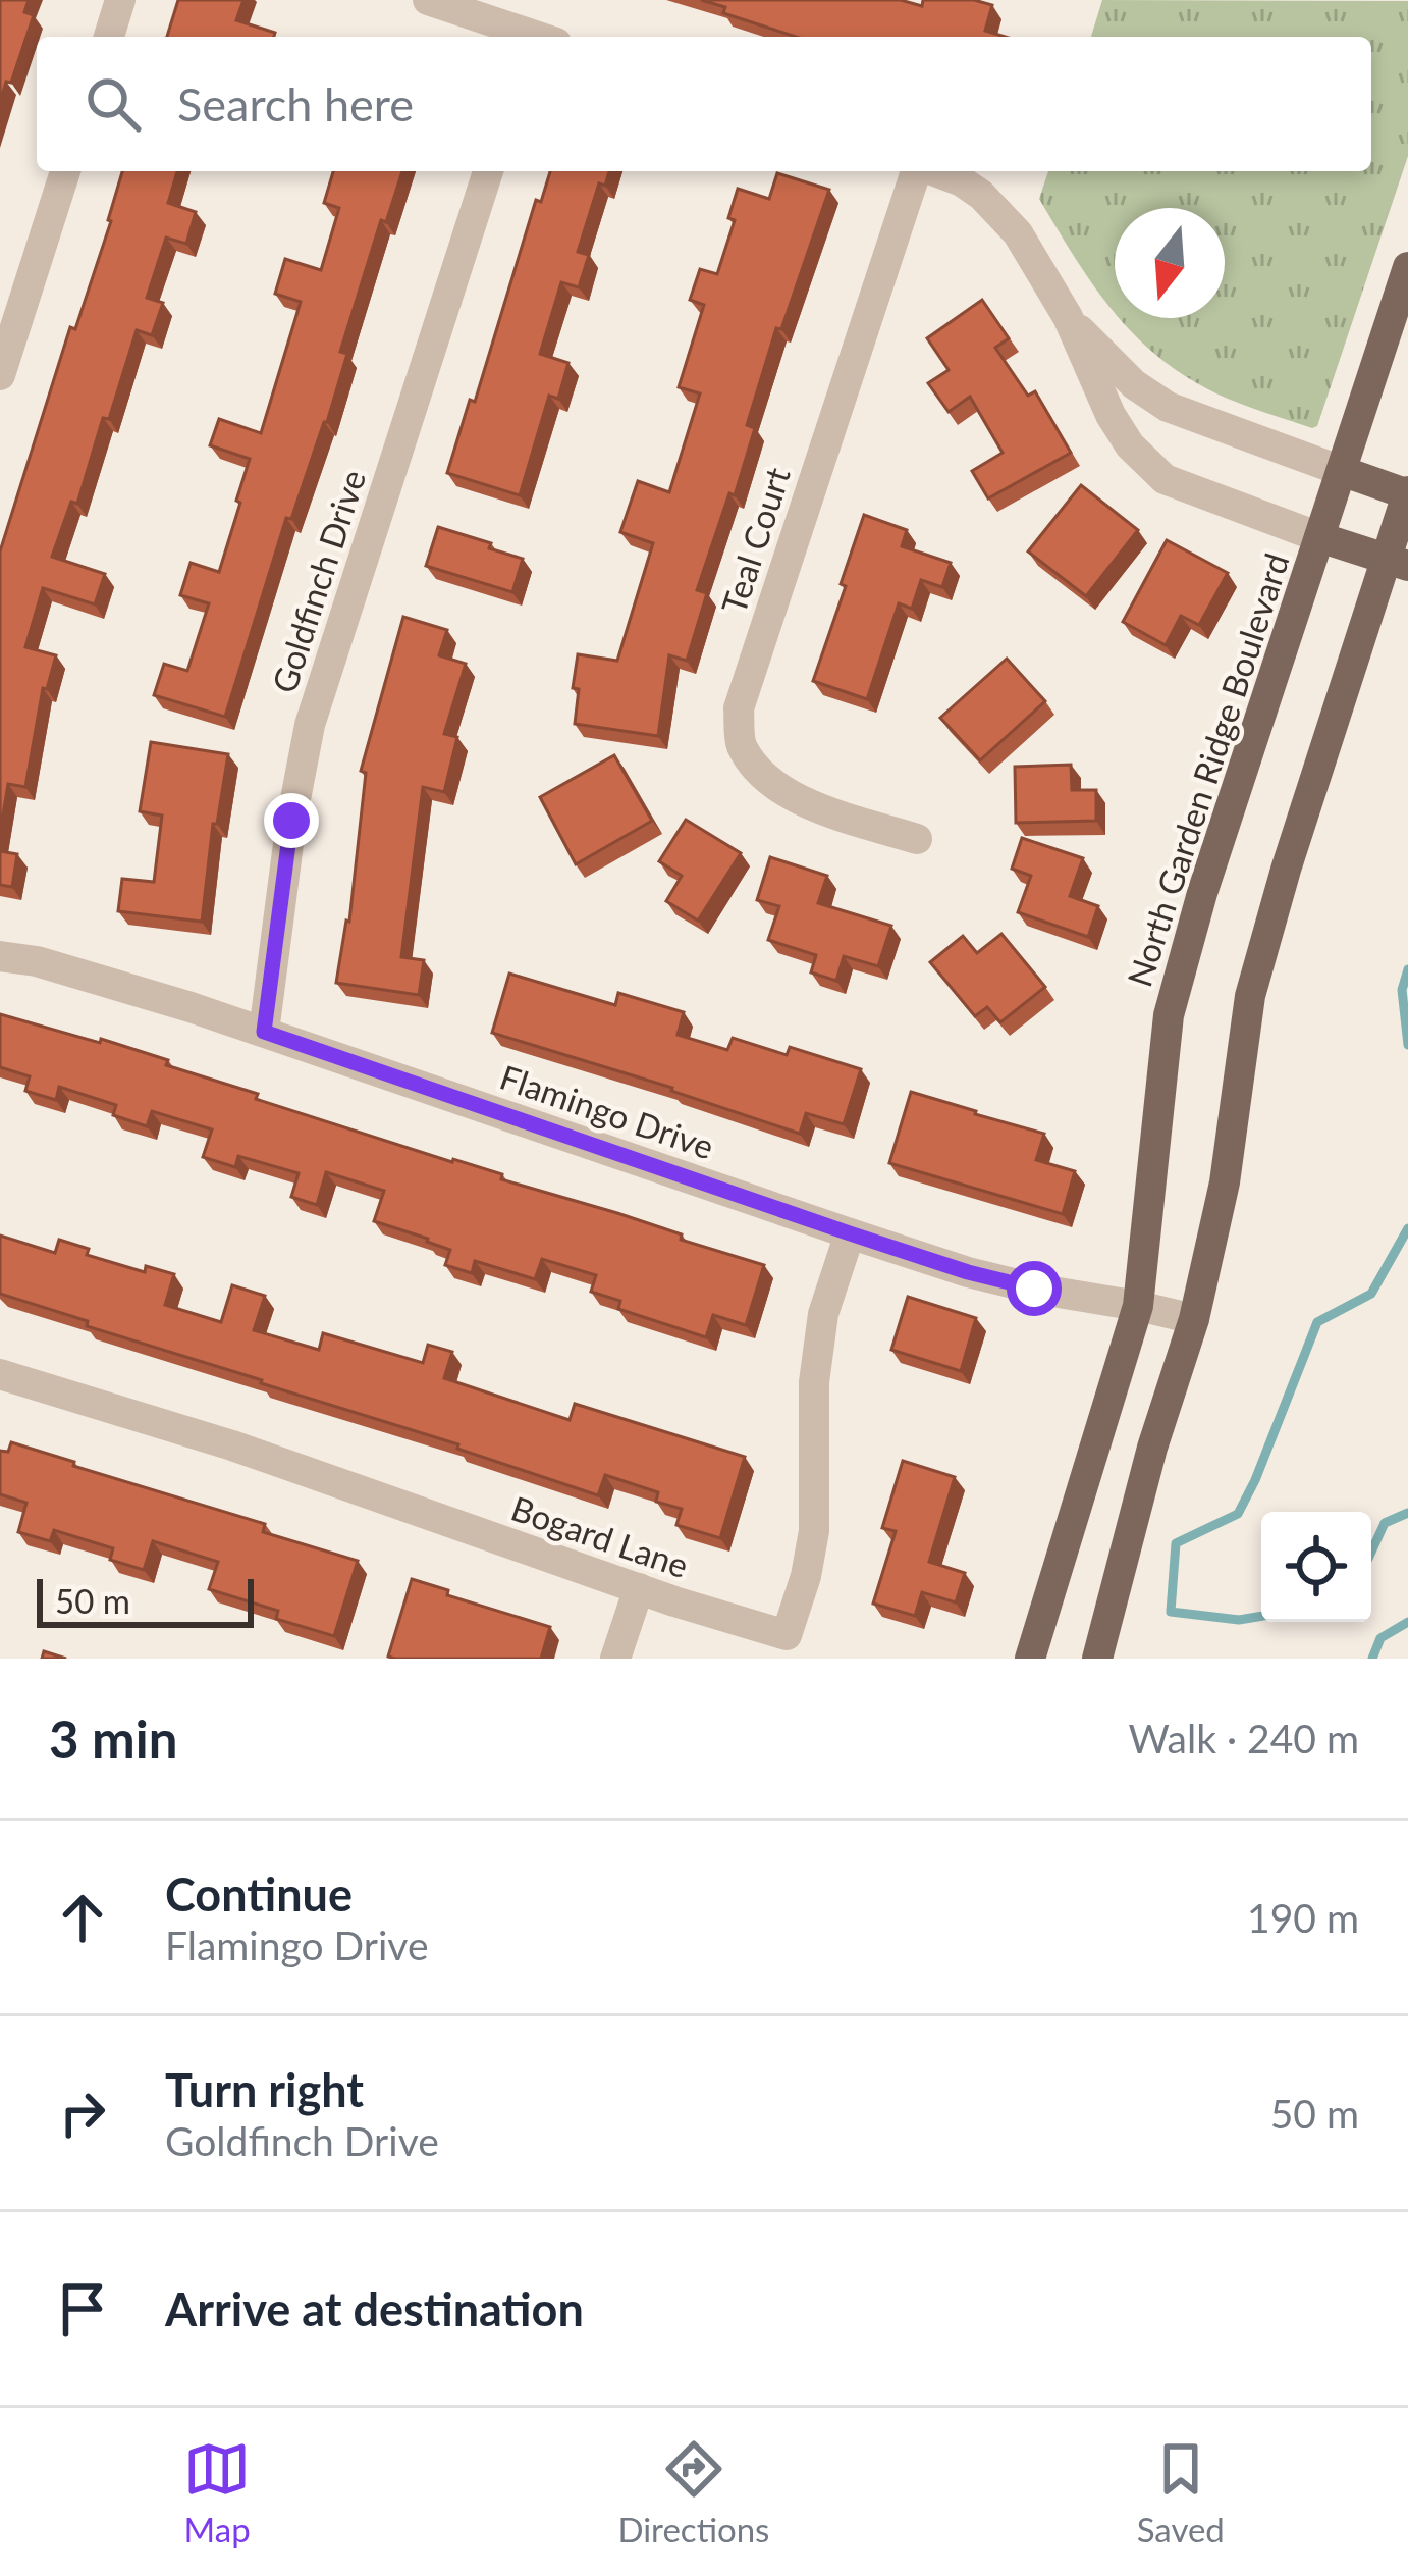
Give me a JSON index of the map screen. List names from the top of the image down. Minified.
{"streets":{"main road":["North Garden Ridge Boulevard"],"street":["Teal Court","Goldfinch Drive","Flamingo Drive","Bogard Lane"]},"crossings":[["Goldfinch Drive","Flamingo Drive"],["North Garden Ridge Boulevard","Flamingo Drive"],["Flamingo Drive","Bogard Lane"]],"scale_bar":"50 m","north":"bottom","page":{"search":"Search here","scale":"50 m","heading":["3 min","Walk · 240 m"],"list":[["Continue","Flamingo Drive","190 m"],["Turn right","Goldfinch Drive","50 m"],"Arrive at destination"],"nav":["Map","Directions","Saved"]}}
